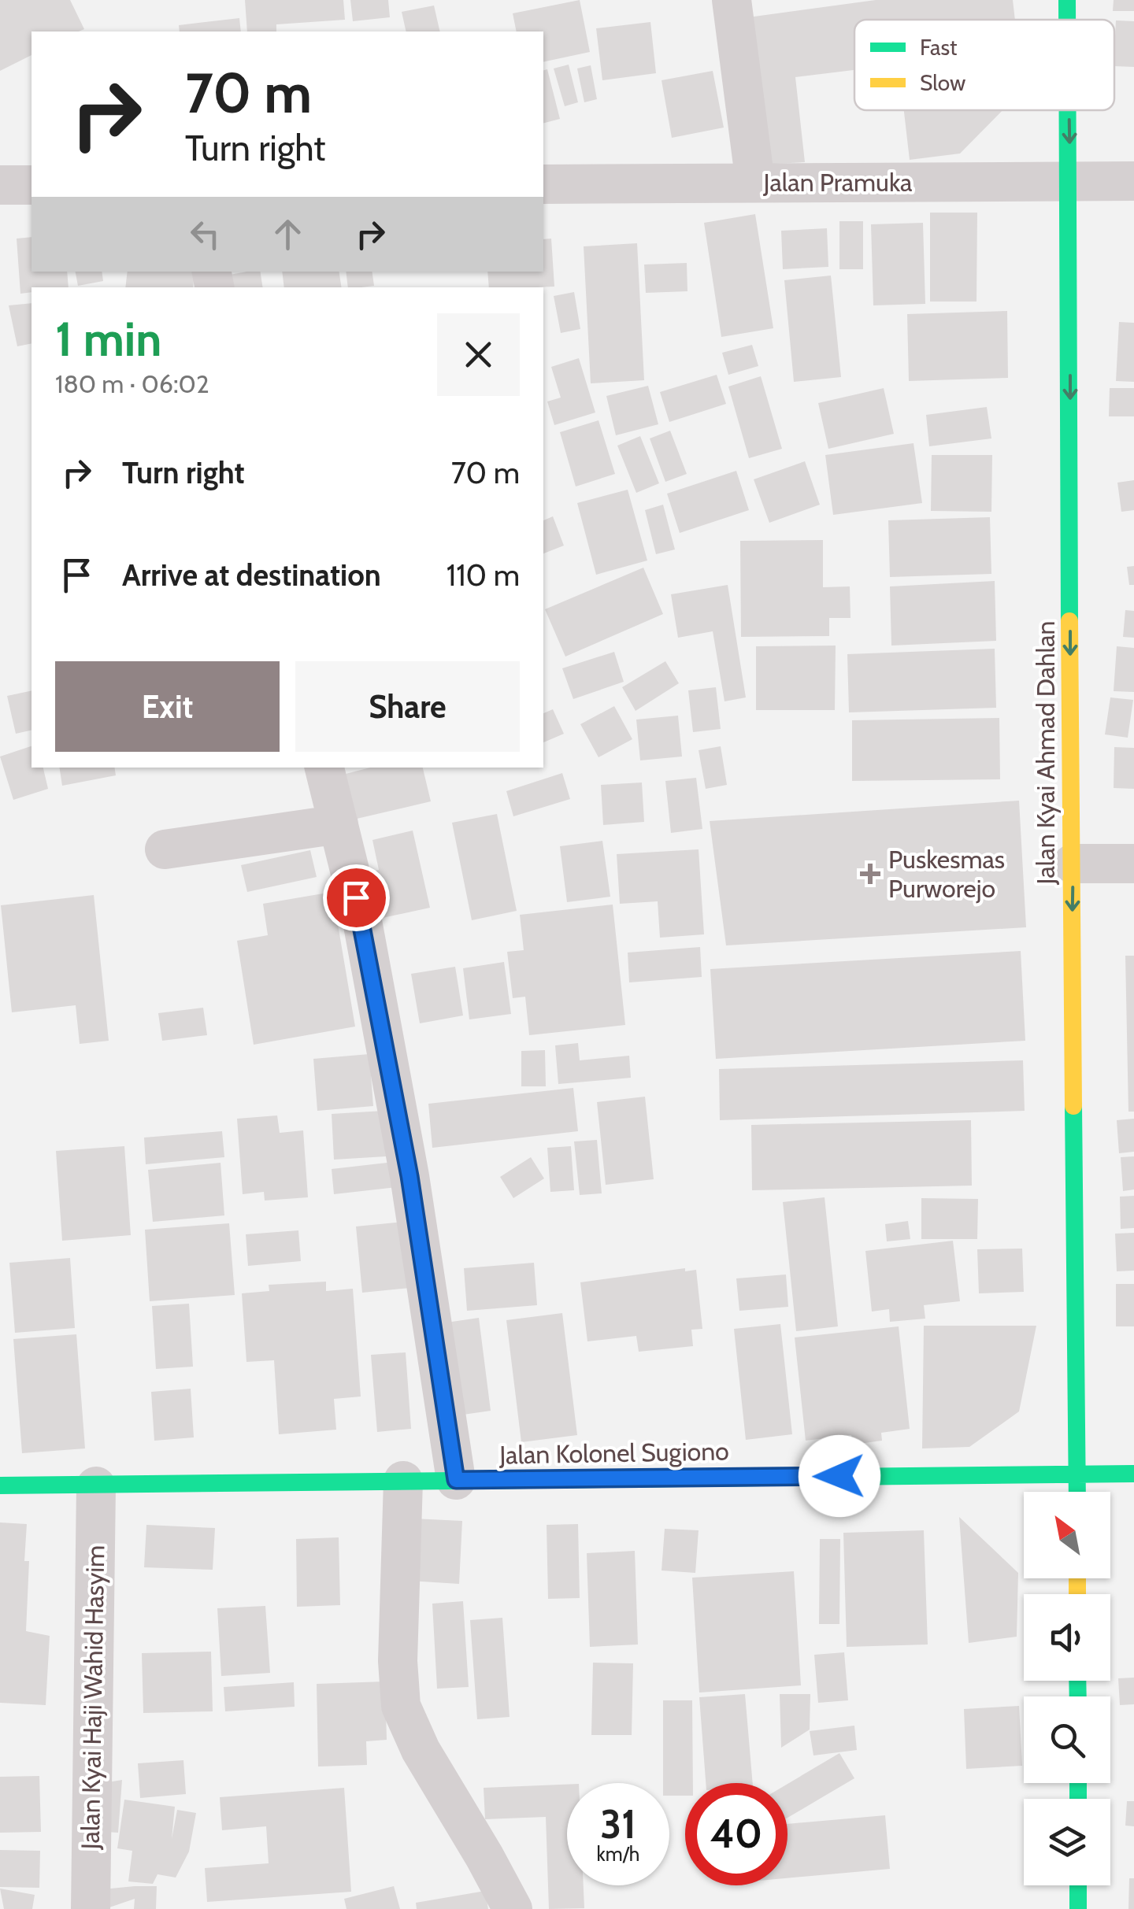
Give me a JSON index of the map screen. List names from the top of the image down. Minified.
{"streets":{"street":["Jalan Pramuka","Jalan Kyai Ahmad Dahlan","Jalan Kolonel Sugiono","Jalan Kyai Haji Wahid Hasyim"]},"crossings":[["Jalan Pramuka","Jalan Kyai Ahmad Dahlan"],["Jalan Kyai Ahmad Dahlan","Jalan Kolonel Sugiono"],["Jalan Kolonel Sugiono","Jalan Kyai Haji Wahid Hasyim"]],"one_way":["Jalan Kyai Ahmad Dahlan"],"places":{"health":["Puskesmas Purworejo"]},"legend":["Fast","Slow"],"north":"top left","page":{"turn":["70 m","Turn right"],"heading":["1 min","180 m · 06:02"],"list":[{"name":"Turn right","value":"70 m"},{"name":"Arrive at destination","value":"110 m"}],"buttons":["Exit","Share"],"speed":"31 km/h","limit":"40"}}
